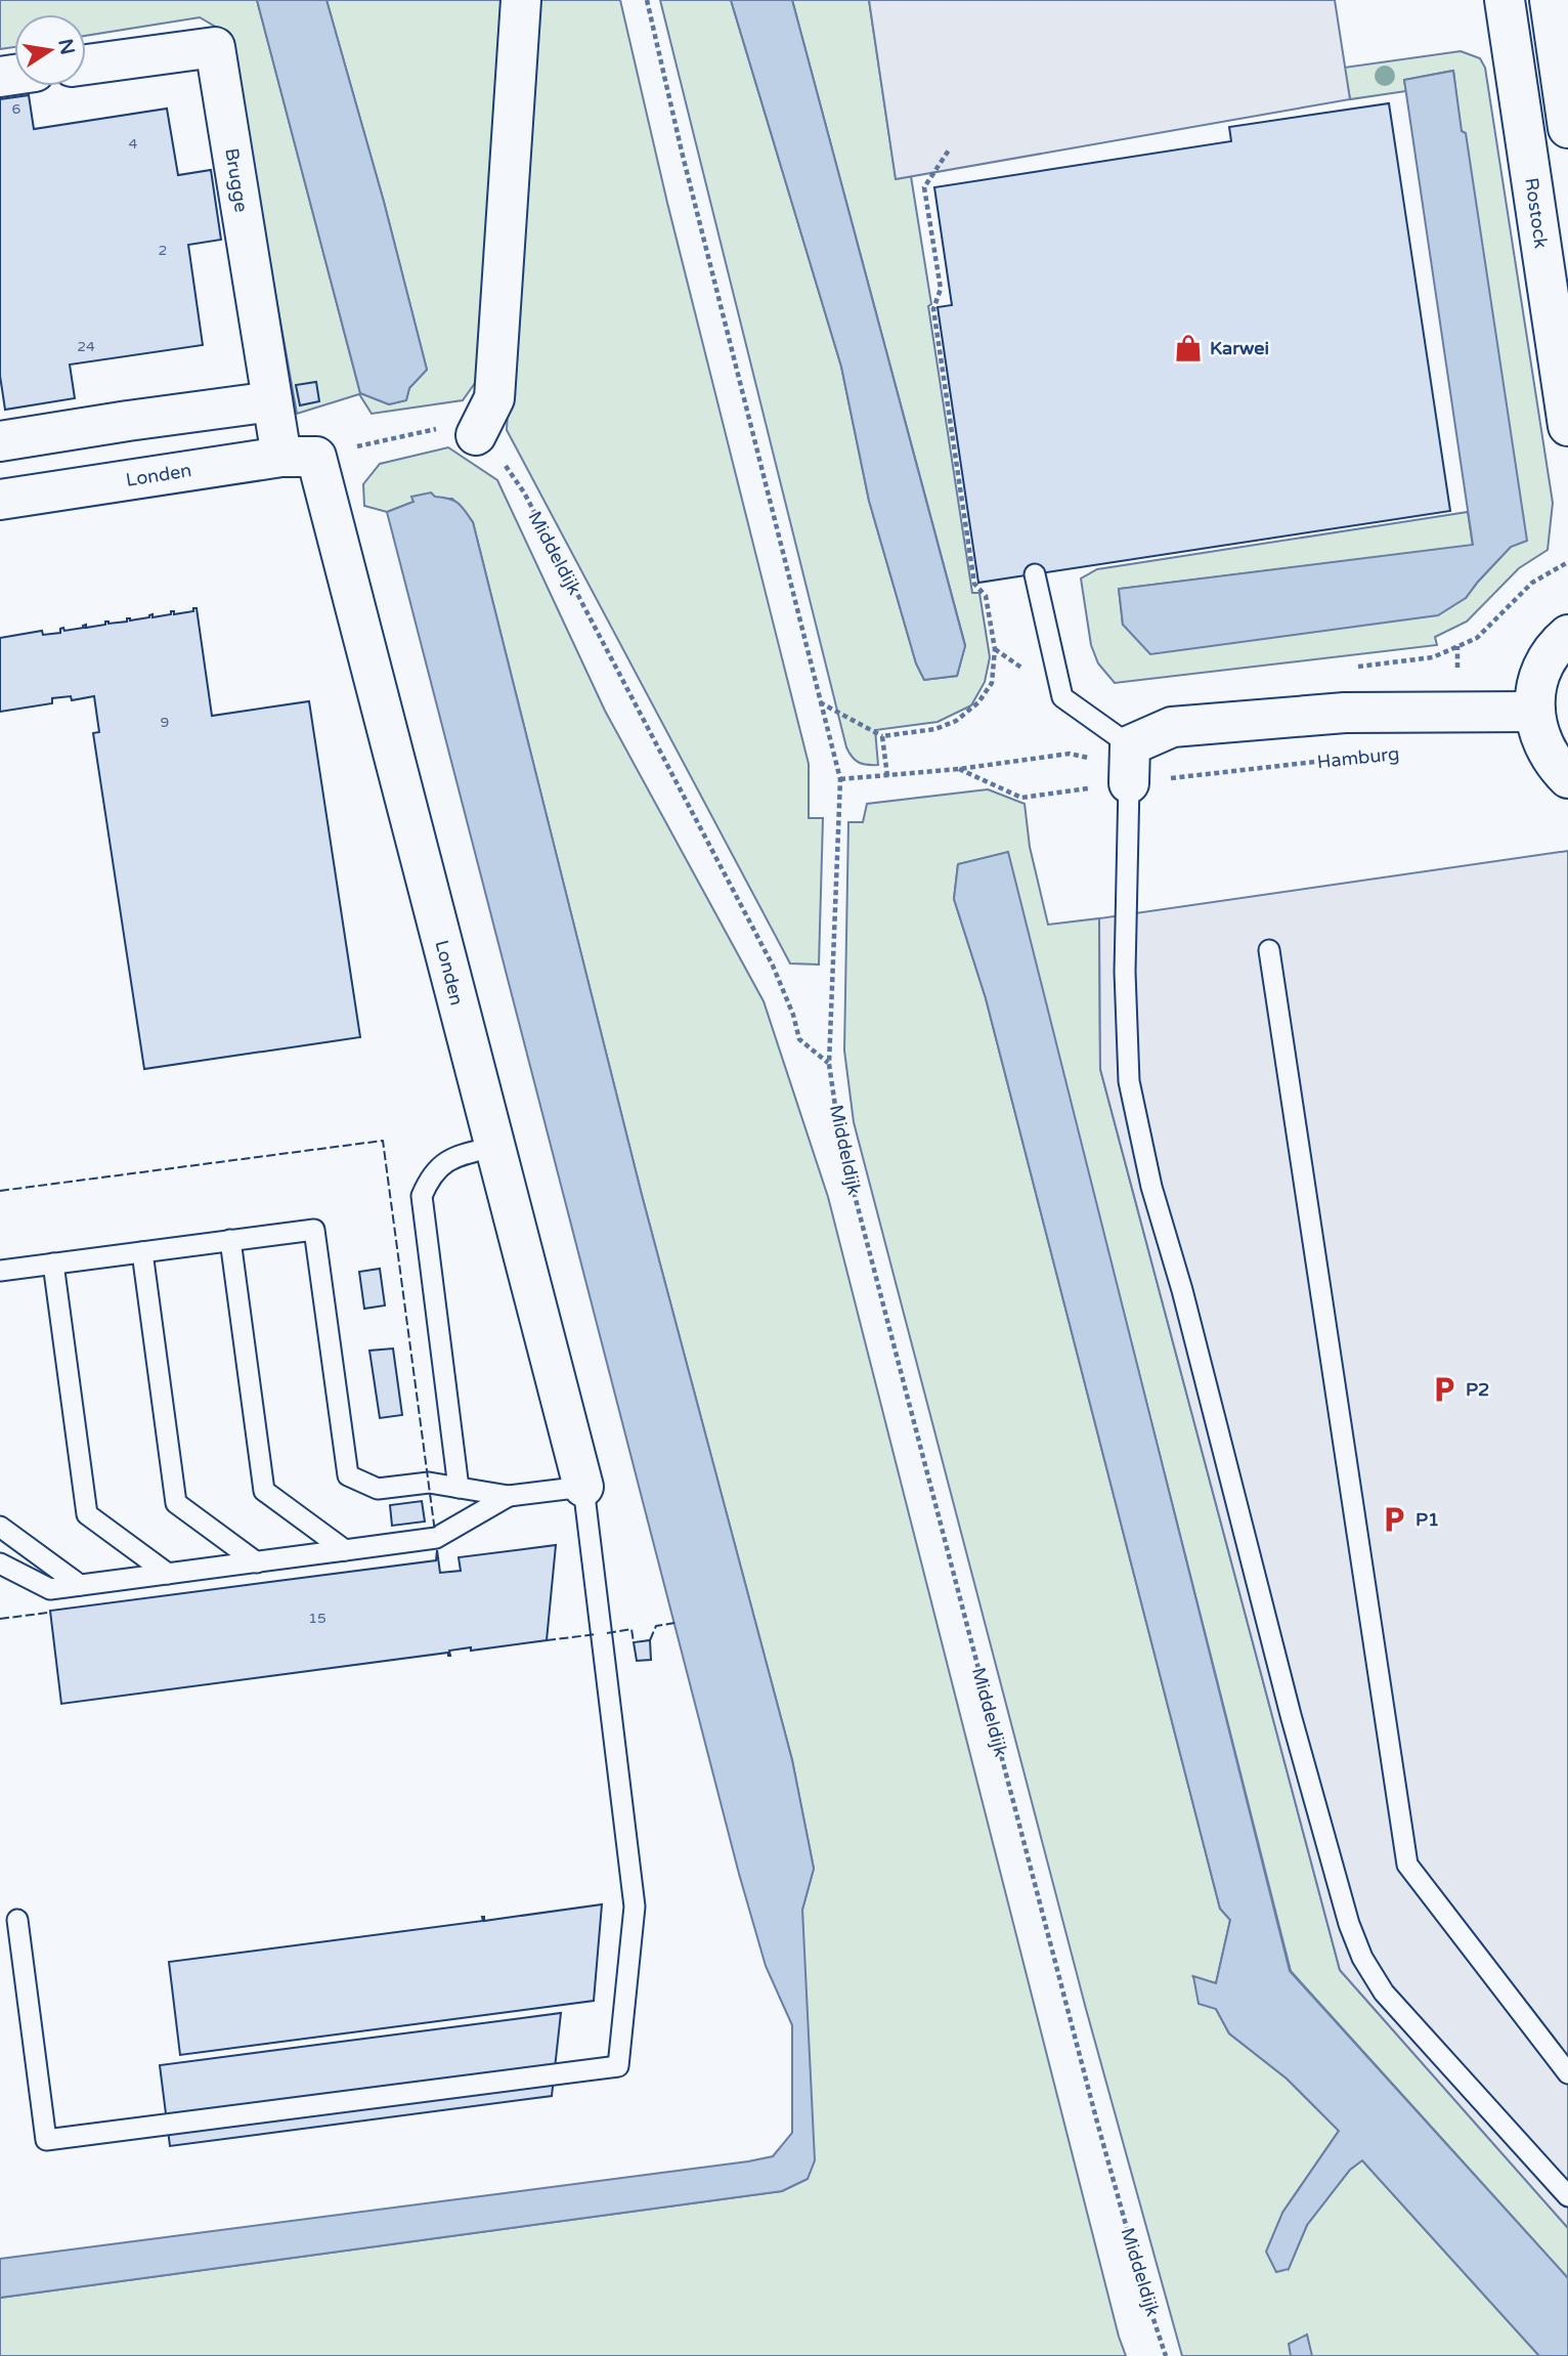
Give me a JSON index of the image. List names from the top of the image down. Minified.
{"streets":{"street":["Brugge","Rostock","Londen"],"path":["Middeldijk","Hamburg"]},"crossings":[["Brugge","Londen"]],"places":{"shop":["Karwei"],"parking":["P2","P1"]},"house_numbers":["6","4","2","24","9","15"],"north":"right"}
